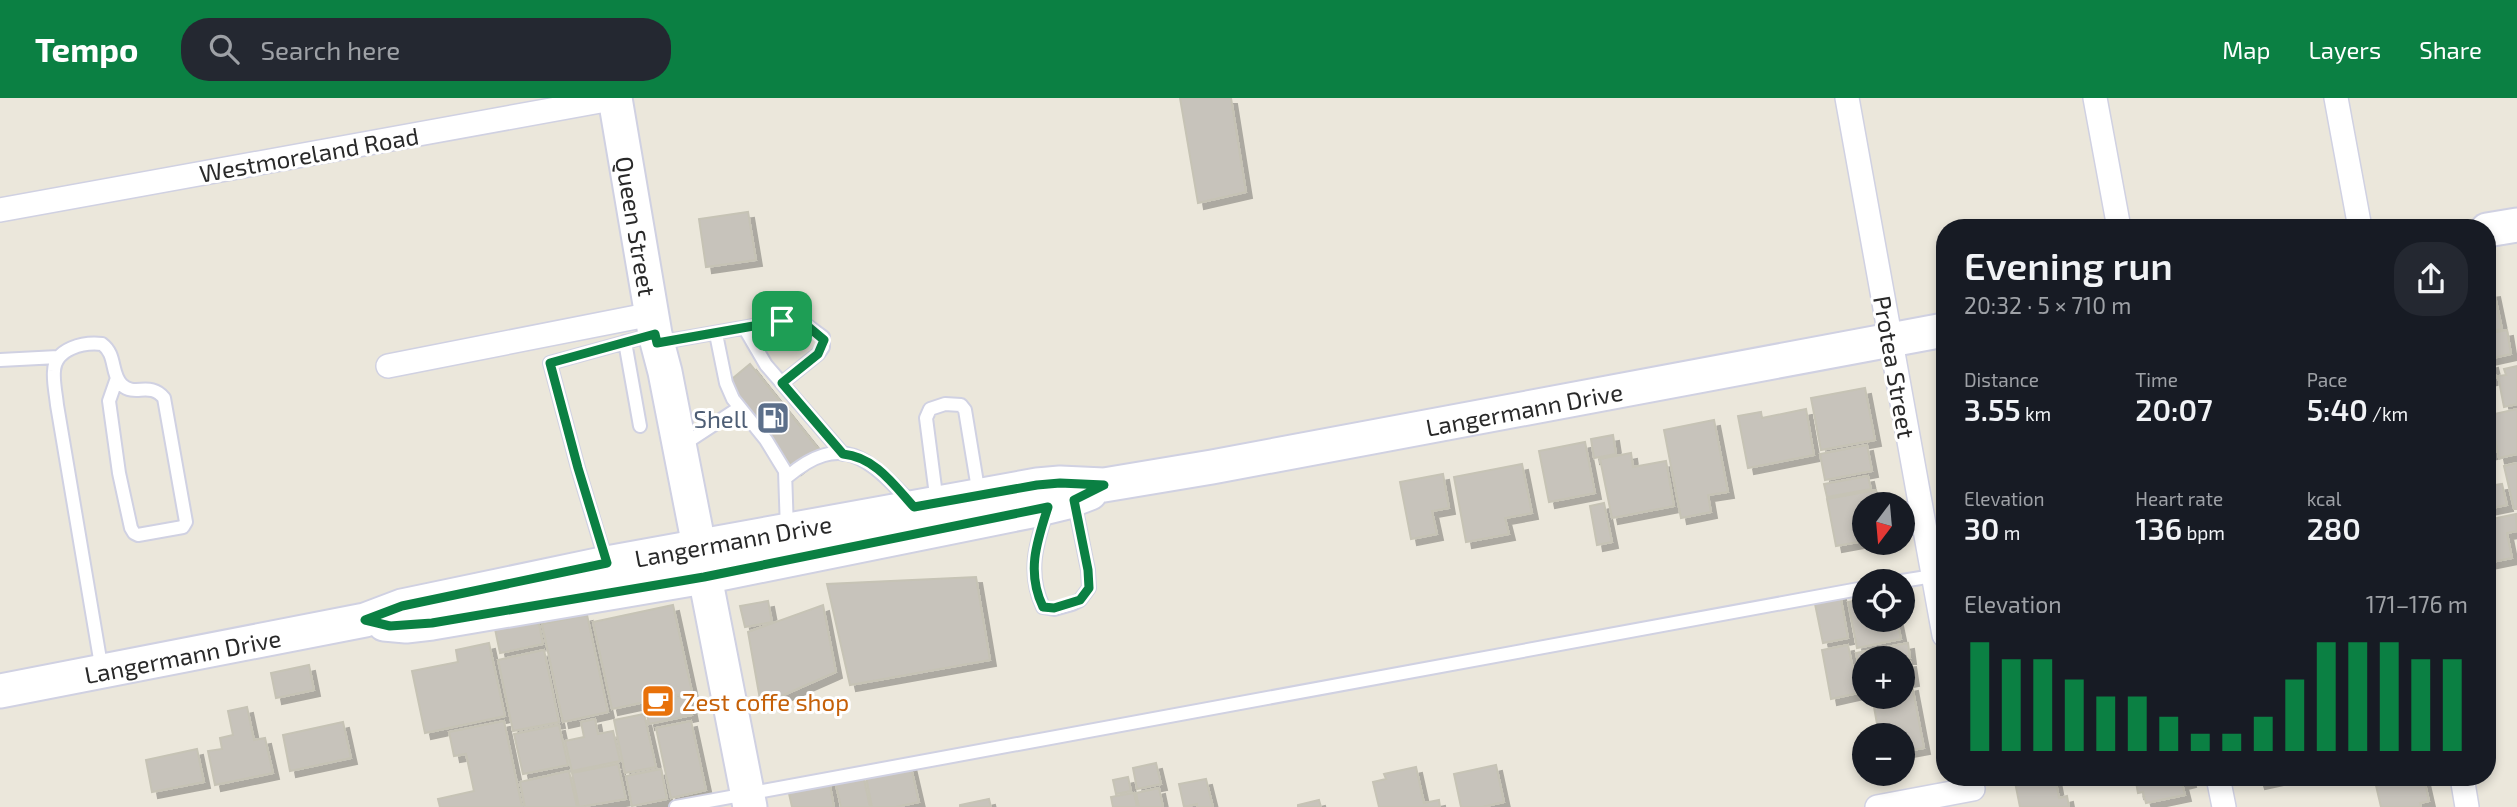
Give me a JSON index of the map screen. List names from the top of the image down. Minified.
{"streets":{"main road":["Queen Street","Langermann Drive"],"street":["Westmoreland Road","Protea Street"]},"crossings":[["Westmoreland Road","Queen Street"],["Queen Street","Langermann Drive"],["Protea Street","Langermann Drive"]],"places":{"fuel station":["Shell"],"cafe":["Zest coffe shop"]},"north":"bottom","page":{"header":"Tempo","search":"Search here","nav":["Map","Layers","Share"],"heading":["Evening run","20:32 · 5 × 710 m"],"stats":[["Distance","3.55 km"],["Time","20:07"],["Pace","5:40 /km"],["Elevation","30 m"],["Heart rate","136 bpm"],["kcal","280"]],"map_buttons":["+","−"],"chart":["Elevation","171–176 m"]}}
